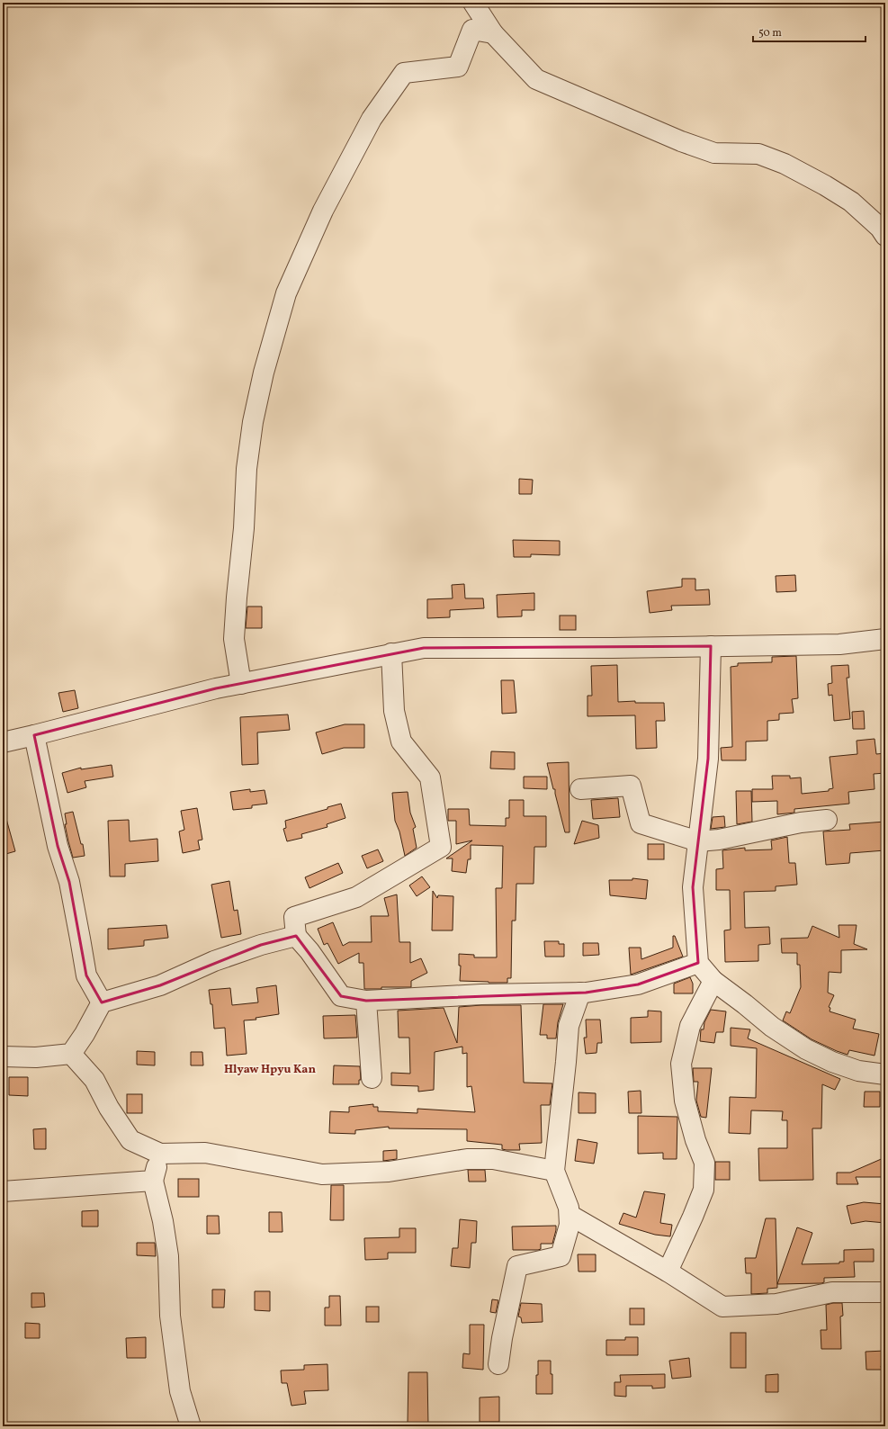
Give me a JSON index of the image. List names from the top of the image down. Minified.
{"districts":["Hlyaw Hpyu Kan"],"scale_bar":"50 m"}
